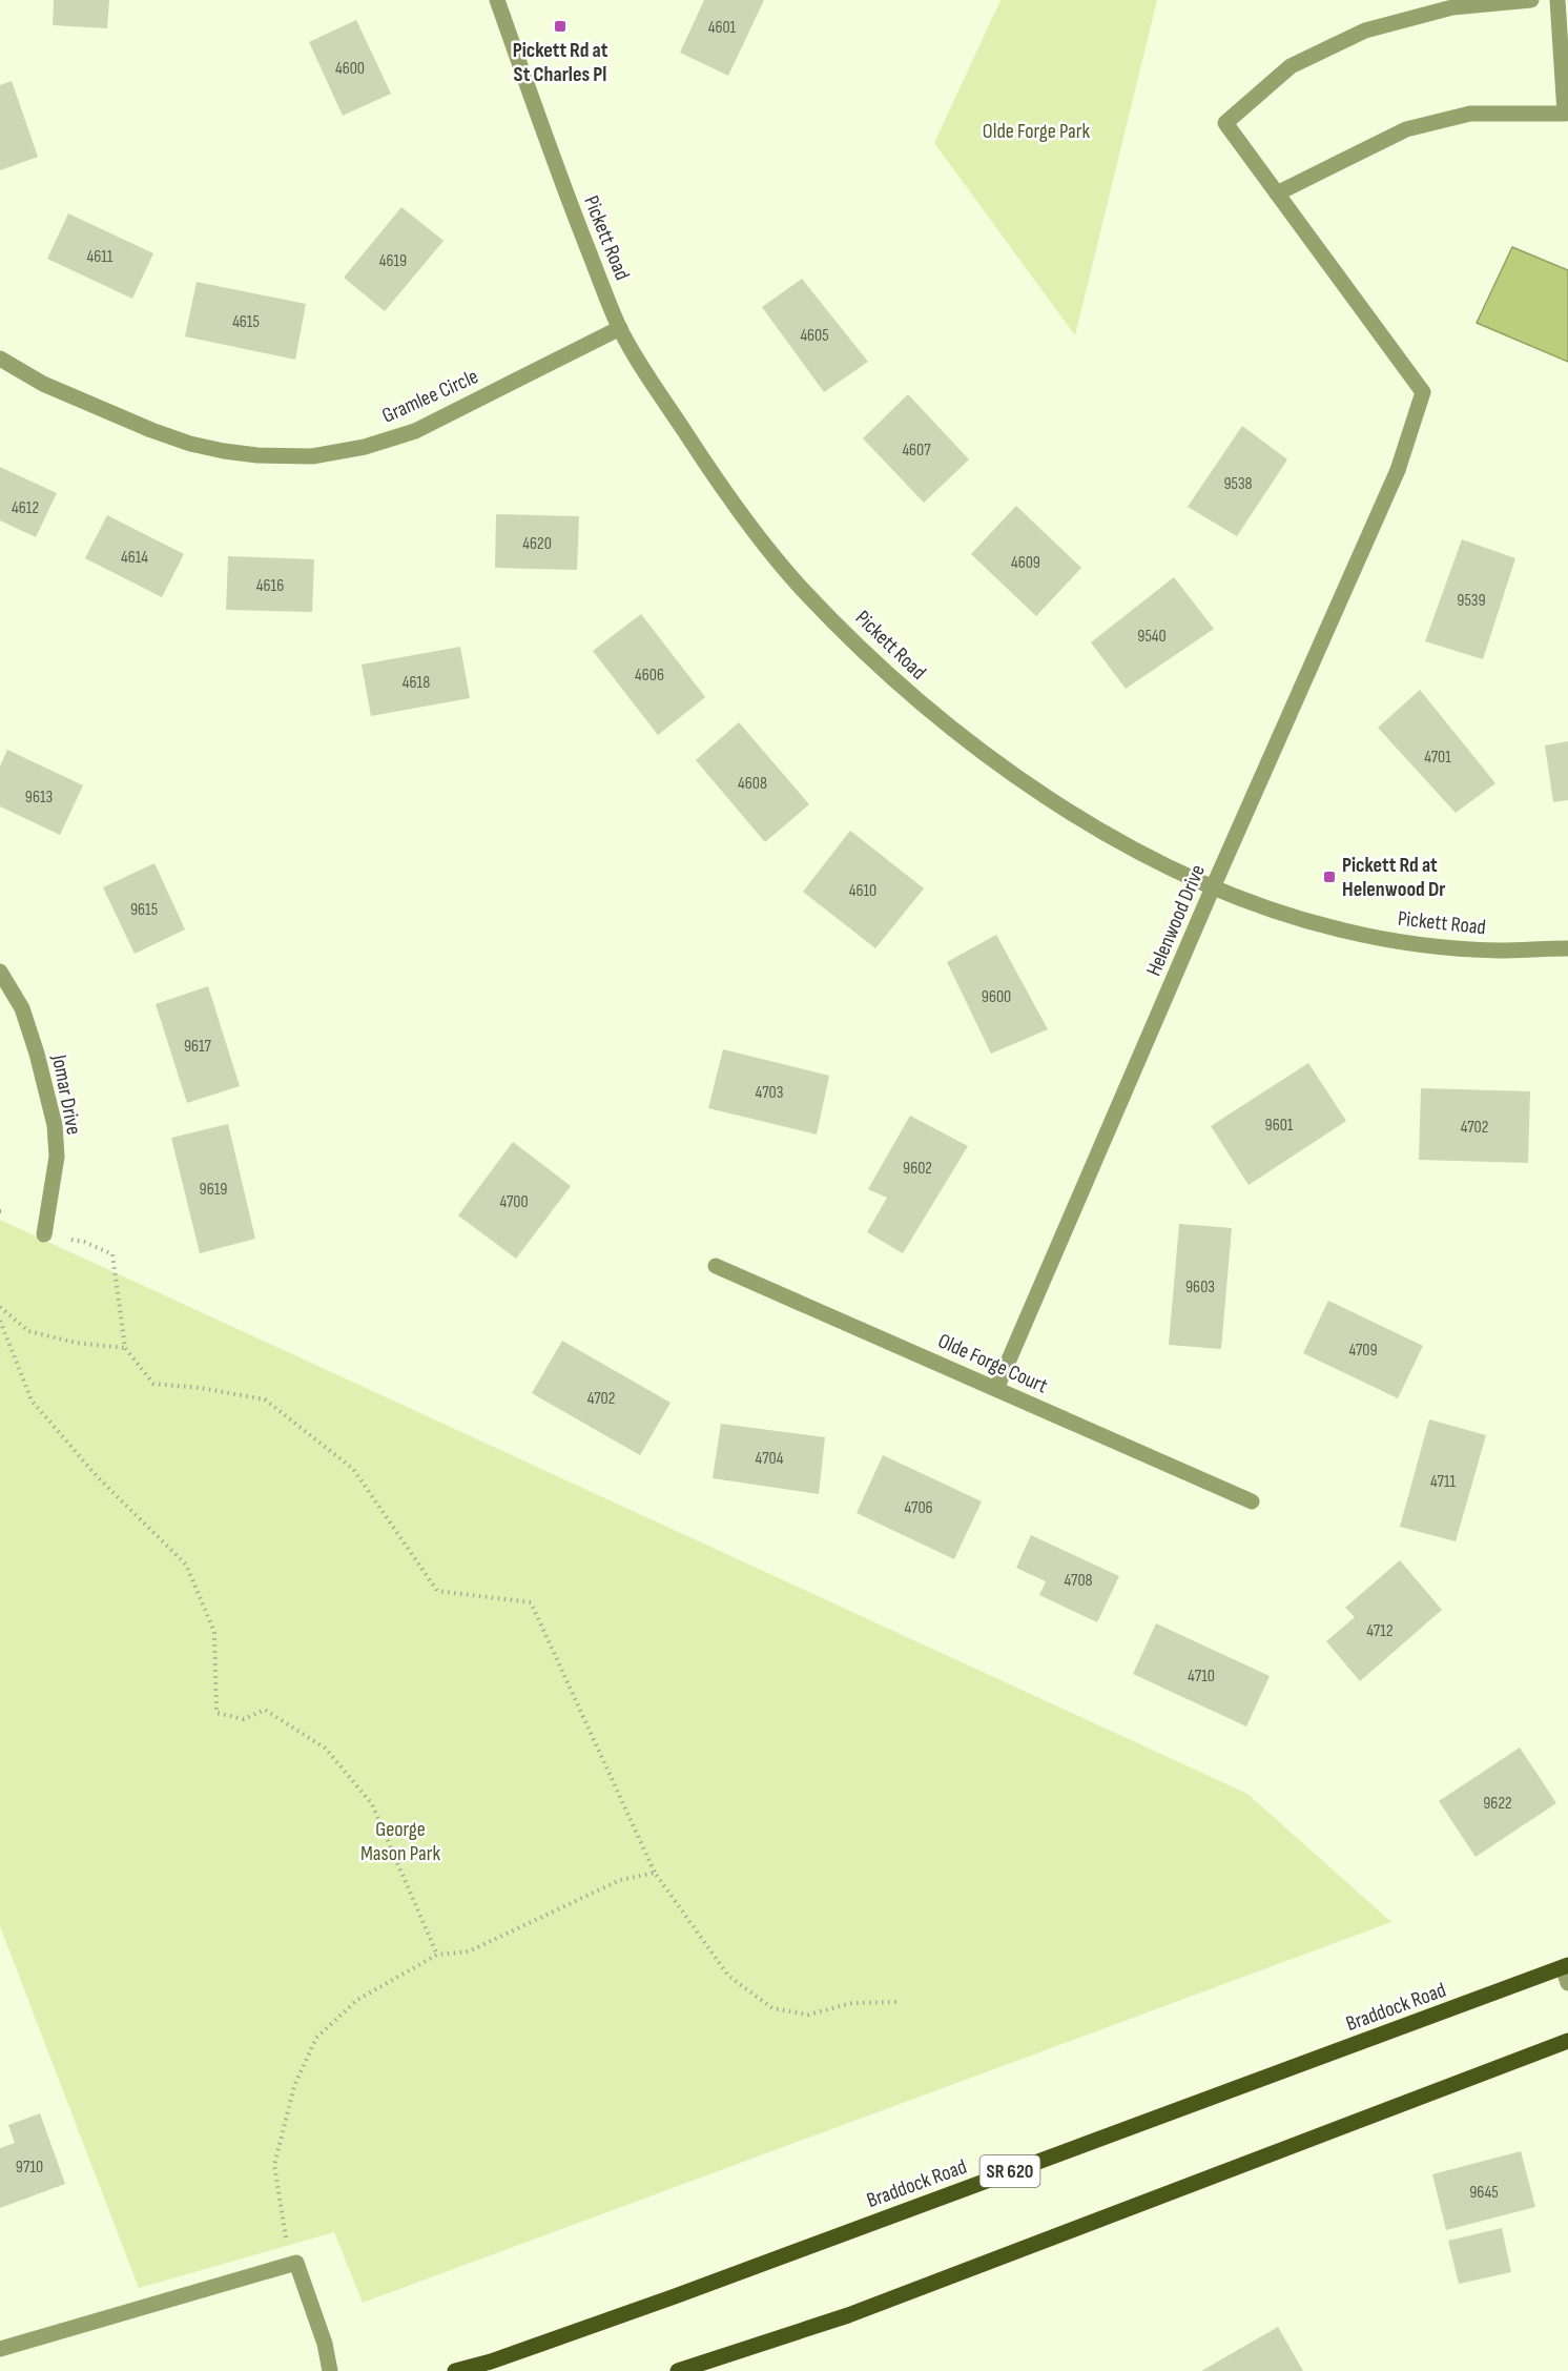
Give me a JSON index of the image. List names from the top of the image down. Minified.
{"streets":{"main road":["Braddock Road","SR 620"],"street":["Pickett Road","Gramlee Circle","Helenwood Drive","Jomar Drive","Olde Forge Court"]},"crossings":[["Pickett Road","Gramlee Circle"],["Pickett Road","Helenwood Drive"],["Helenwood Drive","Olde Forge Court"]],"parks":["Olde Forge Park","George Mason Park"],"places":{"transit":["Pickett Rd at St Charles Pl","Pickett Rd at Helenwood Dr"]},"house_numbers":["4601","4600","4611","4619","4615","4605","4607","9538","4612","4620","4614","4609","4616","9539","9540","4606","4618","4701","4608","9613","4610","9615","9600","9617","4703","9601","4702","9602","9619","4700","9603","4709","4702","4704","4711","4706","4708","4712","4710","9622","9710","9645"]}
